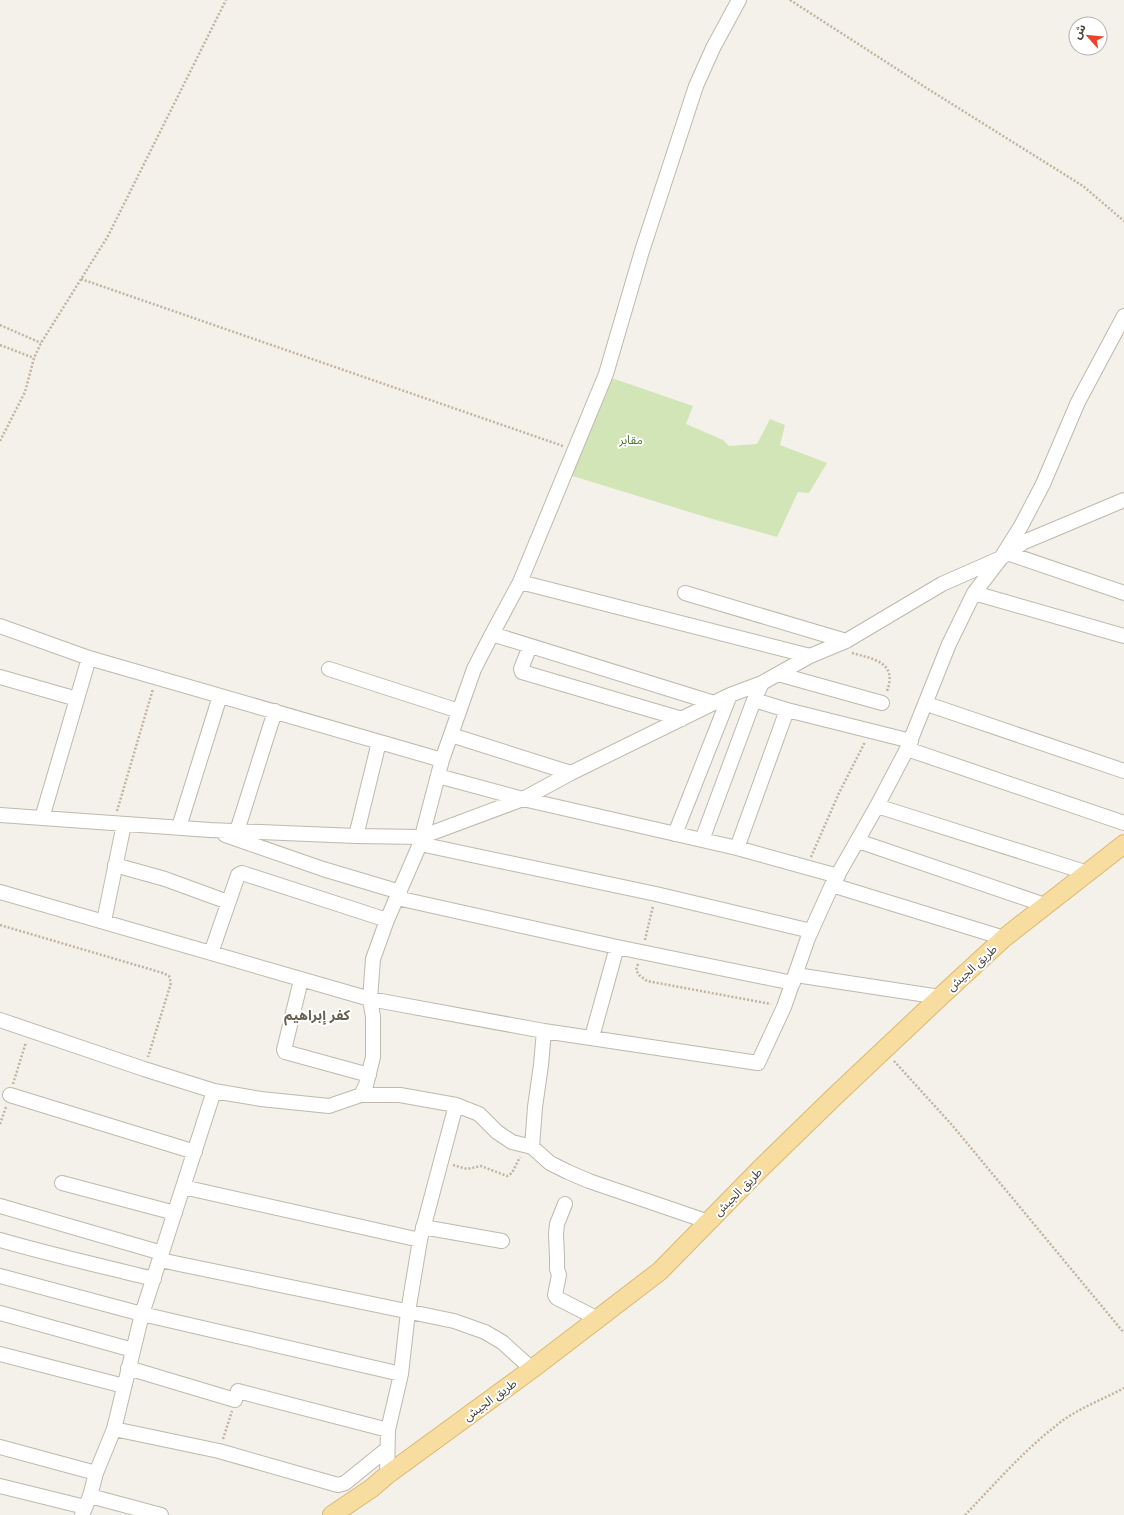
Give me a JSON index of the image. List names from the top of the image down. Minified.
{"streets":{"main road":["طريق الجيش"]},"districts":["كفر إبراهيم"],"parks":["مقابر"],"north":"top left"}
